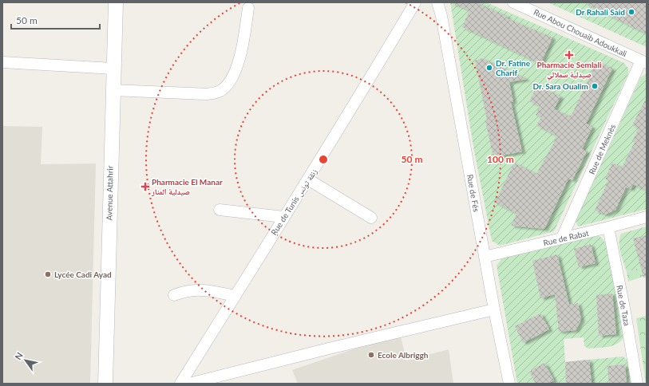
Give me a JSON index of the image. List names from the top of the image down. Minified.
{"streets":{"street":["Rue Abou Chouaib Adoukkali","Rue de Meknès","Avenue Attahrir","Rue de Fés","Rue de Tunis زنقة تونس","Rue de Rabat","Rue de Taza"]},"crossings":[["Rue Abou Chouaib Adoukkali","Rue de Meknès"],["Rue de Meknès","Rue de Rabat"],["Rue de Fés","Rue de Rabat"],["Rue de Rabat","Rue de Taza"]],"places":{"other":["Dr Rahali Said","Dr. Fatine Charif","Dr. Sara Oualim","Lycée Cadi Ayad","Ecole Albriggh"],"health":["Pharmacie Semlali صيدلية سملالي","Pharmacie El Manar صيدلية المنار"]},"scale_bar":"50 m","north":"top left","rings":["50 m","100 m"]}
